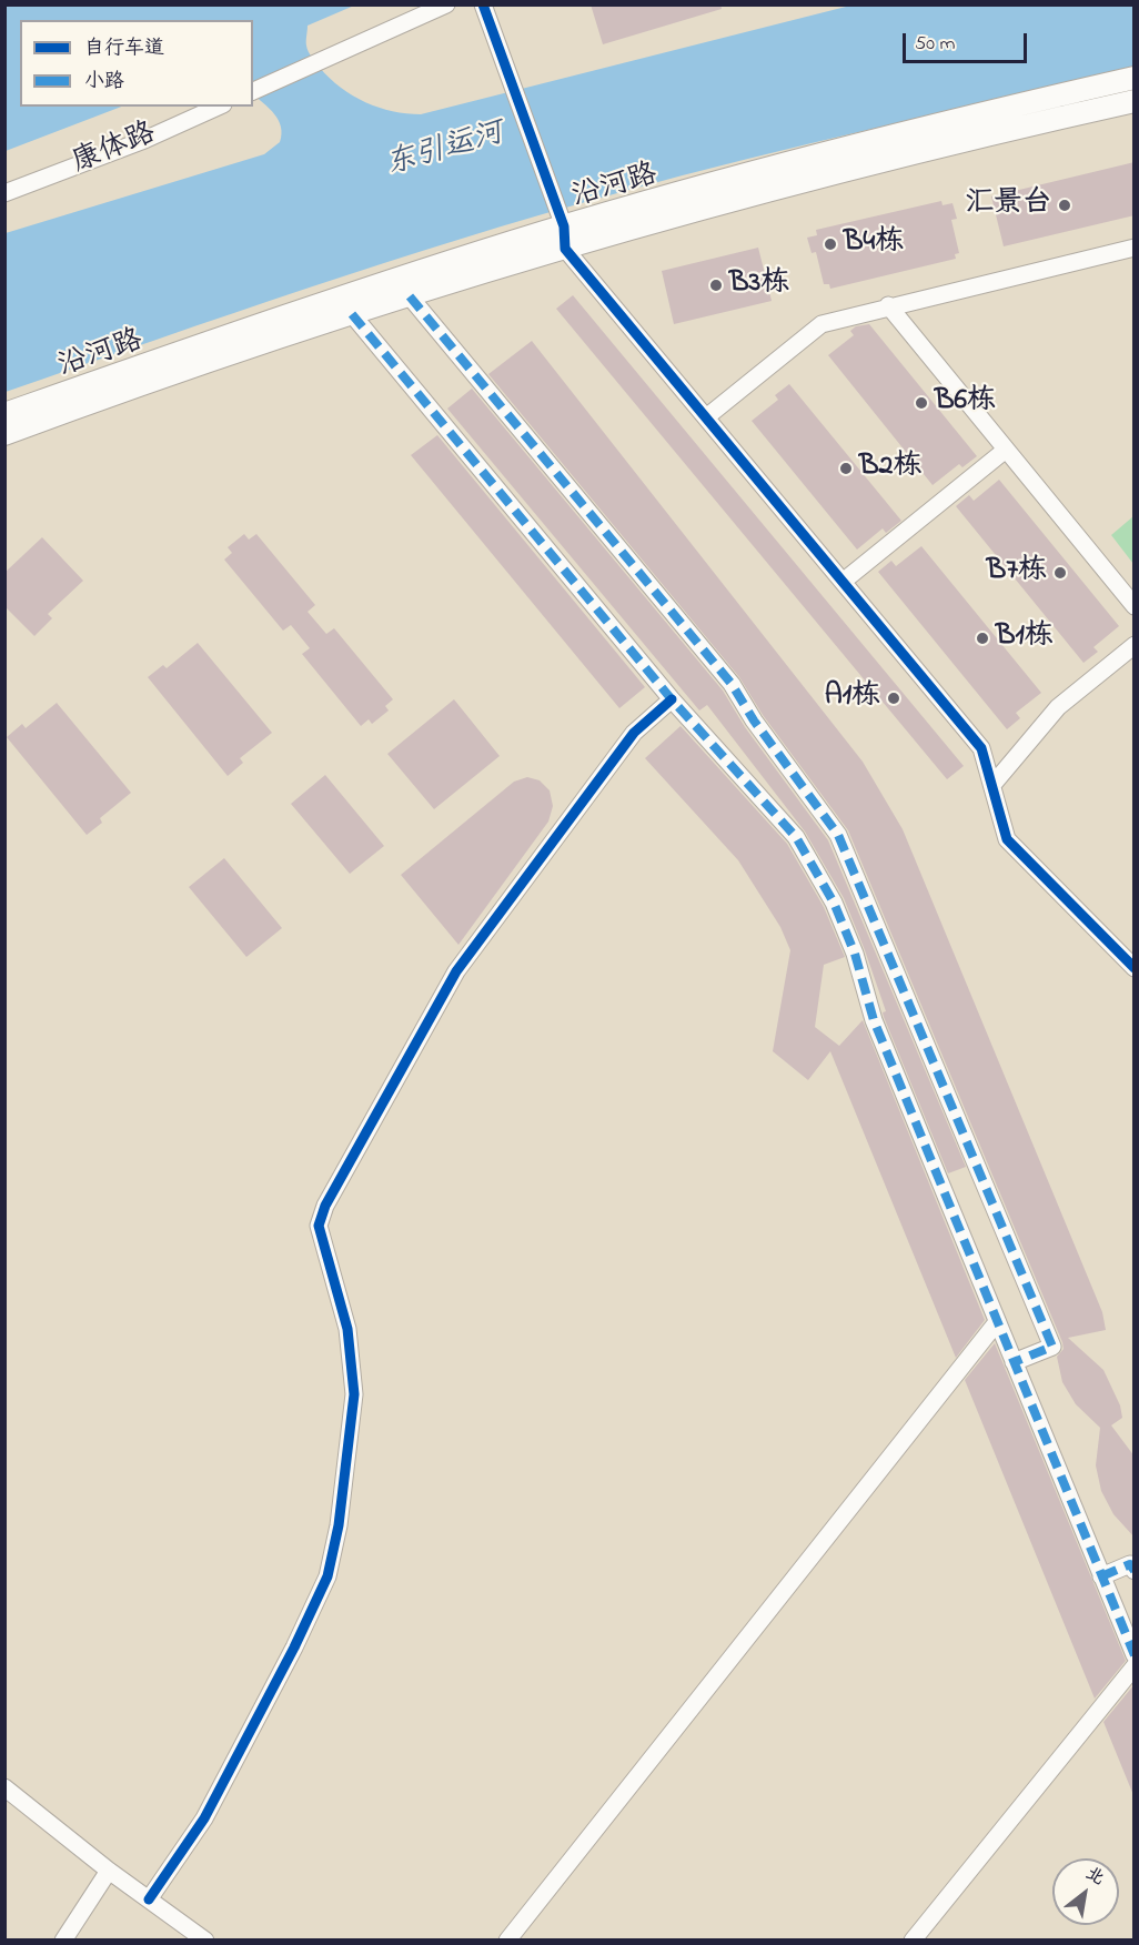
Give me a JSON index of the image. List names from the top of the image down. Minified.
{"streets":{"main road":["沿河路"],"street":["康体路"]},"water":["东引运河"],"places":["汇景台","B4栋","B3栋","B6栋","B2栋","B7栋","B1栋","A1栋"],"legend":["自行车道","小路"],"scale_bar":"50 m","north":"top right"}
